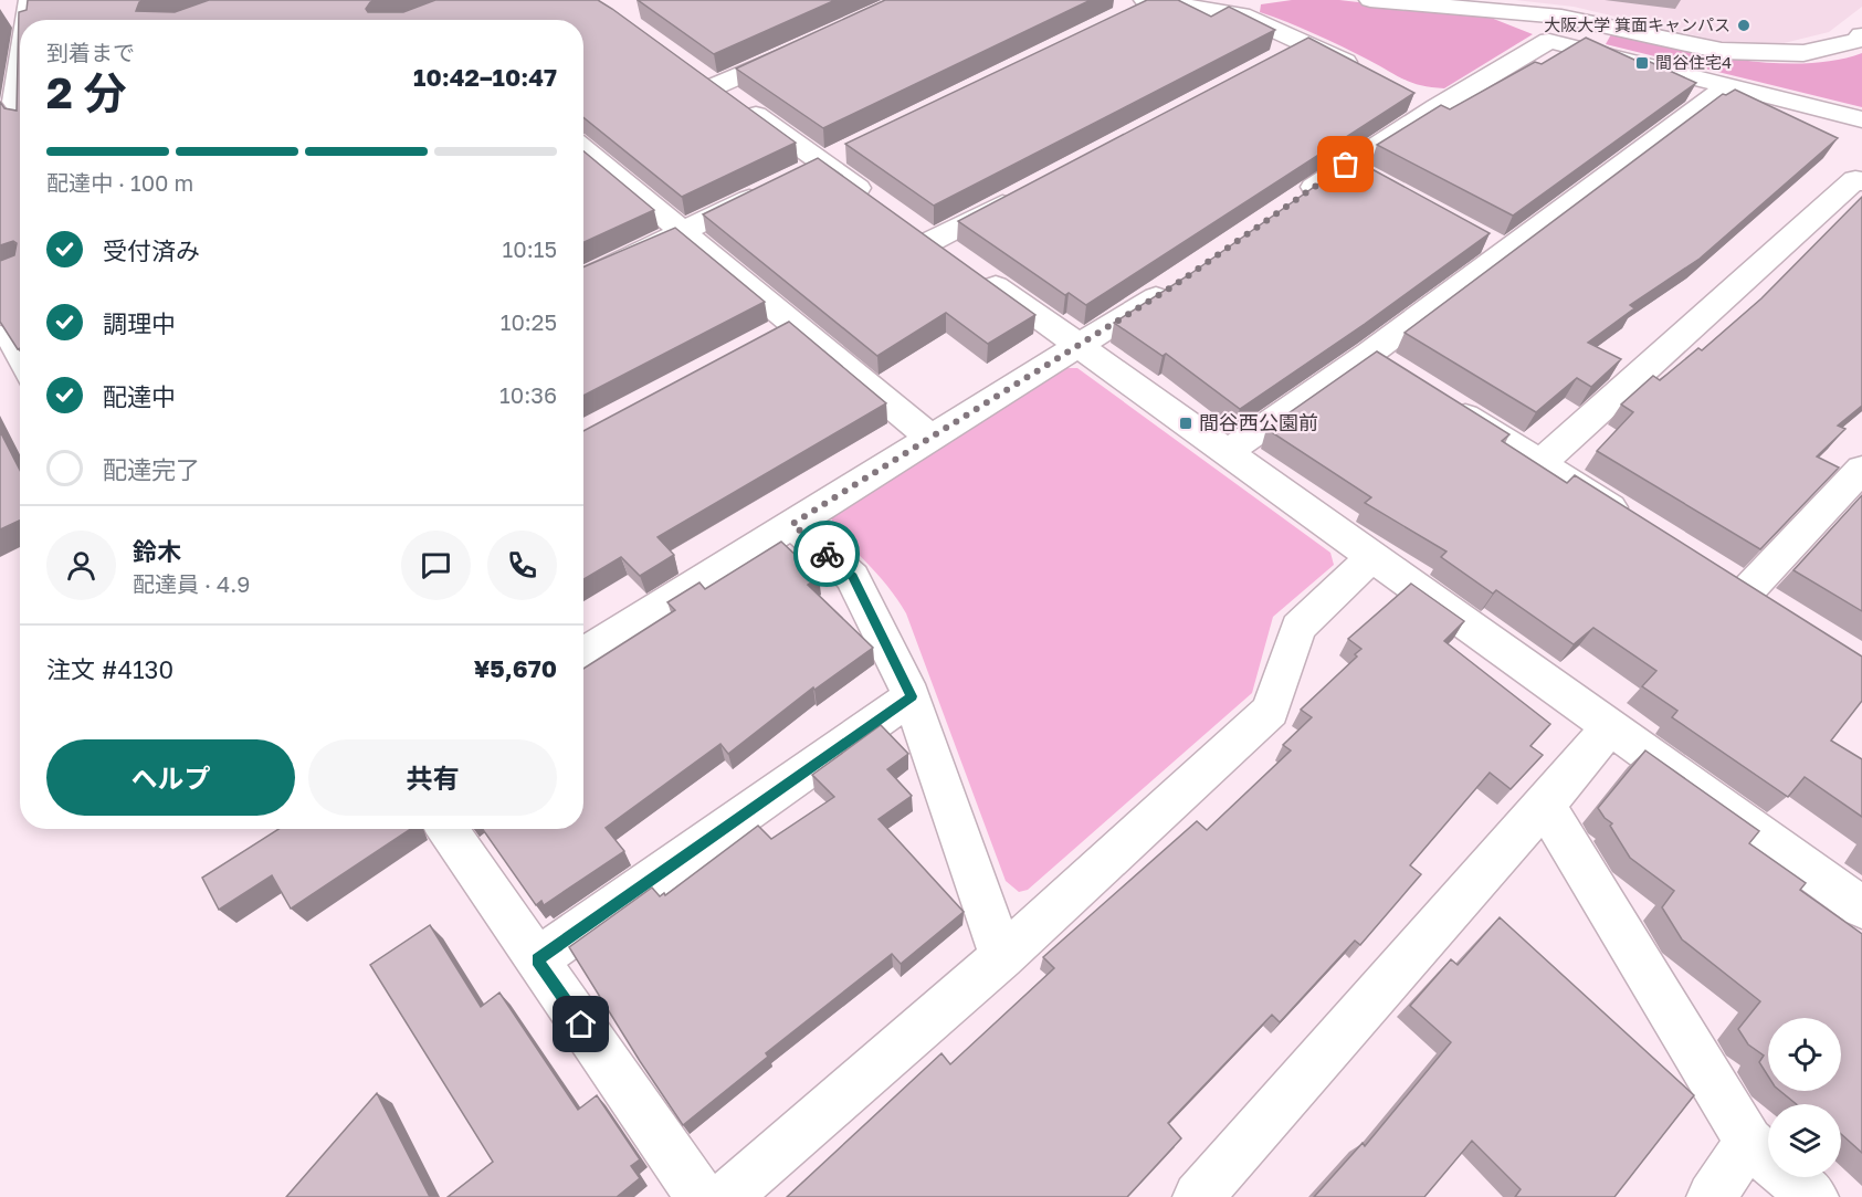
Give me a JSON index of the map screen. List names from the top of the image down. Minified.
{"places":{"other":["大阪大学 箕面キャンパス"],"transit":["間谷住宅4","間谷西公園前"]},"page":{"heading":["2 分","到着まで","10:42–10:47"],"panel":["鈴木","配達員 · 4.9","注文 #4130","¥5,670"],"bar":"配達中 · 100 m","list":[["受付済み","10:15"],["調理中","10:25"],["配達中","10:36"],"配達完了"],"buttons":["ヘルプ","共有"]}}
